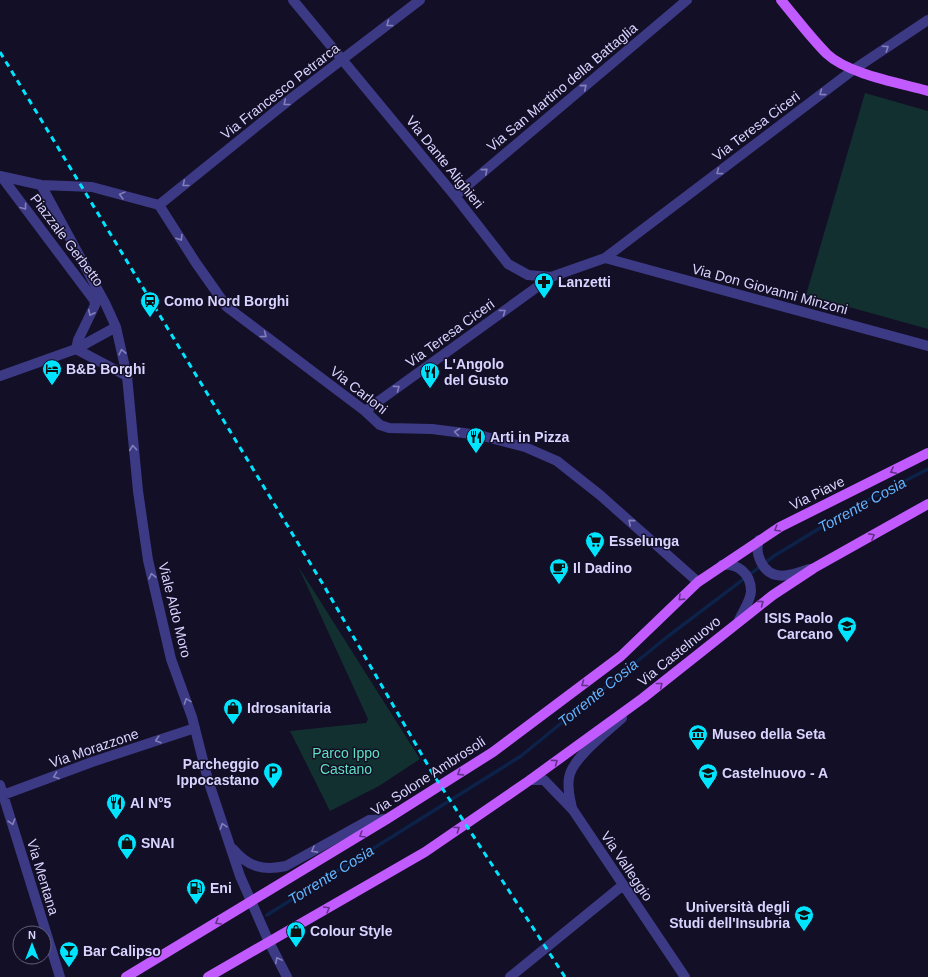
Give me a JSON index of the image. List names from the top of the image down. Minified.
{"streets":{"main road":["Via Piave","Via Castelnuovo","Via Solone Ambrosoli"],"street":["Via San Martino della Battaglia","Via Francesco Petrarca","Via Teresa Ciceri","Via Dante Alighieri","Piazzale Gerbetto","Via Don Giovanni Minzoni","Via Carloni","Viale Aldo Moro","Via Morazzone","Via Valleggio","Via Mentana"]},"crossings":[["Via San Martino della Battaglia","Via Dante Alighieri"],["Via Francesco Petrarca","Via Dante Alighieri"],["Via Francesco Petrarca","Via Carloni"],["Via Teresa Ciceri","Via Dante Alighieri"],["Via Teresa Ciceri","Via Don Giovanni Minzoni"],["Via Teresa Ciceri","Via Carloni"],["Via Dante Alighieri","Via Don Giovanni Minzoni"],["Piazzale Gerbetto","Viale Aldo Moro"],["Via Carloni","Via Solone Ambrosoli"],["Via Piave","Via Solone Ambrosoli"],["Viale Aldo Moro","Via Castelnuovo"],["Viale Aldo Moro","Via Morazzone"],["Viale Aldo Moro","Via Solone Ambrosoli"],["Via Castelnuovo","Via Valleggio"],["Via Morazzone","Via Mentana"]],"one_way":["Via San Martino della Battaglia","Via Francesco Petrarca","Via Piave","Via Castelnuovo","Via Morazzone","Via Solone Ambrosoli","Via Mentana"],"water":["Torrente Cosia"],"parks":["Parco Ippo Castano"],"places":{"pharmacy":["Lanzetti"],"station":["Como Nord Borghi"],"hotel":["B&B Borghi"],"restaurant":["L'Angolo del Gusto","Arti in Pizza","Al N°5"],"supermarket":["Esselunga"],"cafe":["Il Dadino"],"school or university":["ISIS Paolo Carcano","Castelnuovo - A","Università degli Studi dell'Insubria"],"shop":["Idrosanitaria","SNAI","Colour Style"],"museum":["Museo della Seta"],"parking":["Parcheggio Ippocastano"],"fuel station":["Eni"],"bar":["Bar Calipso"]},"north":"top"}
